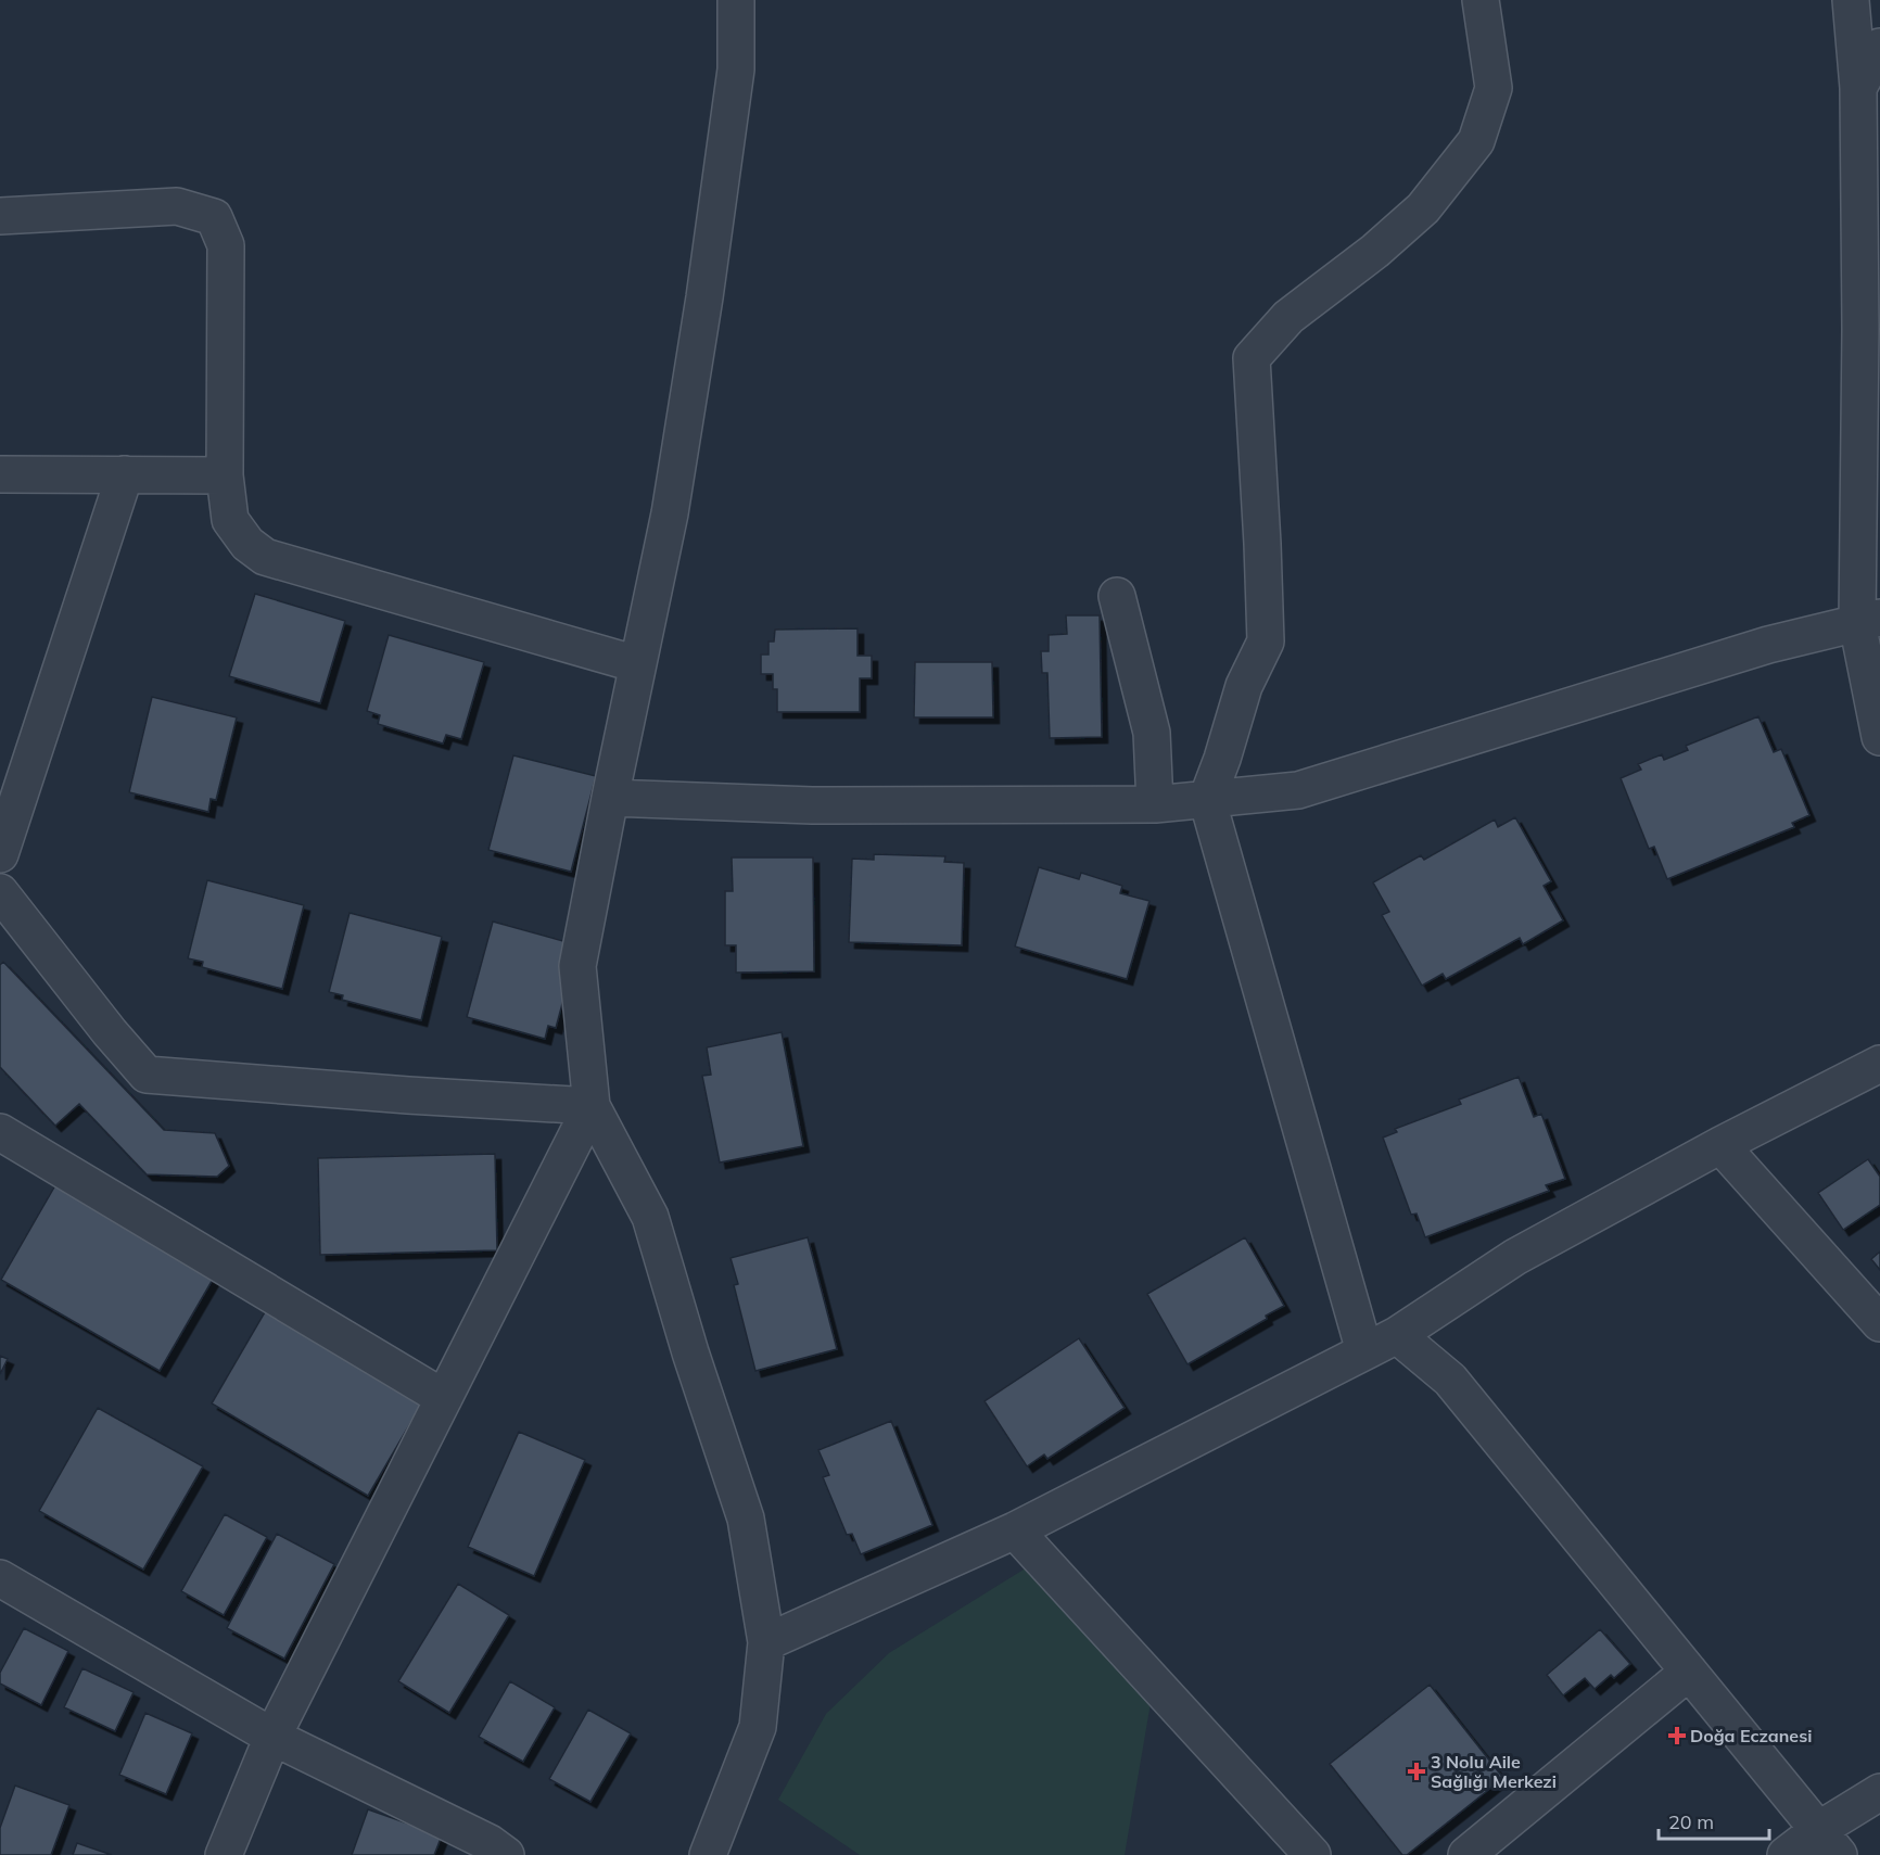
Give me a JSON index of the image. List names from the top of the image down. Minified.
{"places":{"health":["Doğa Eczanesi","3 Nolu Aile Sağlığı Merkezi"]},"scale_bar":"20 m"}
